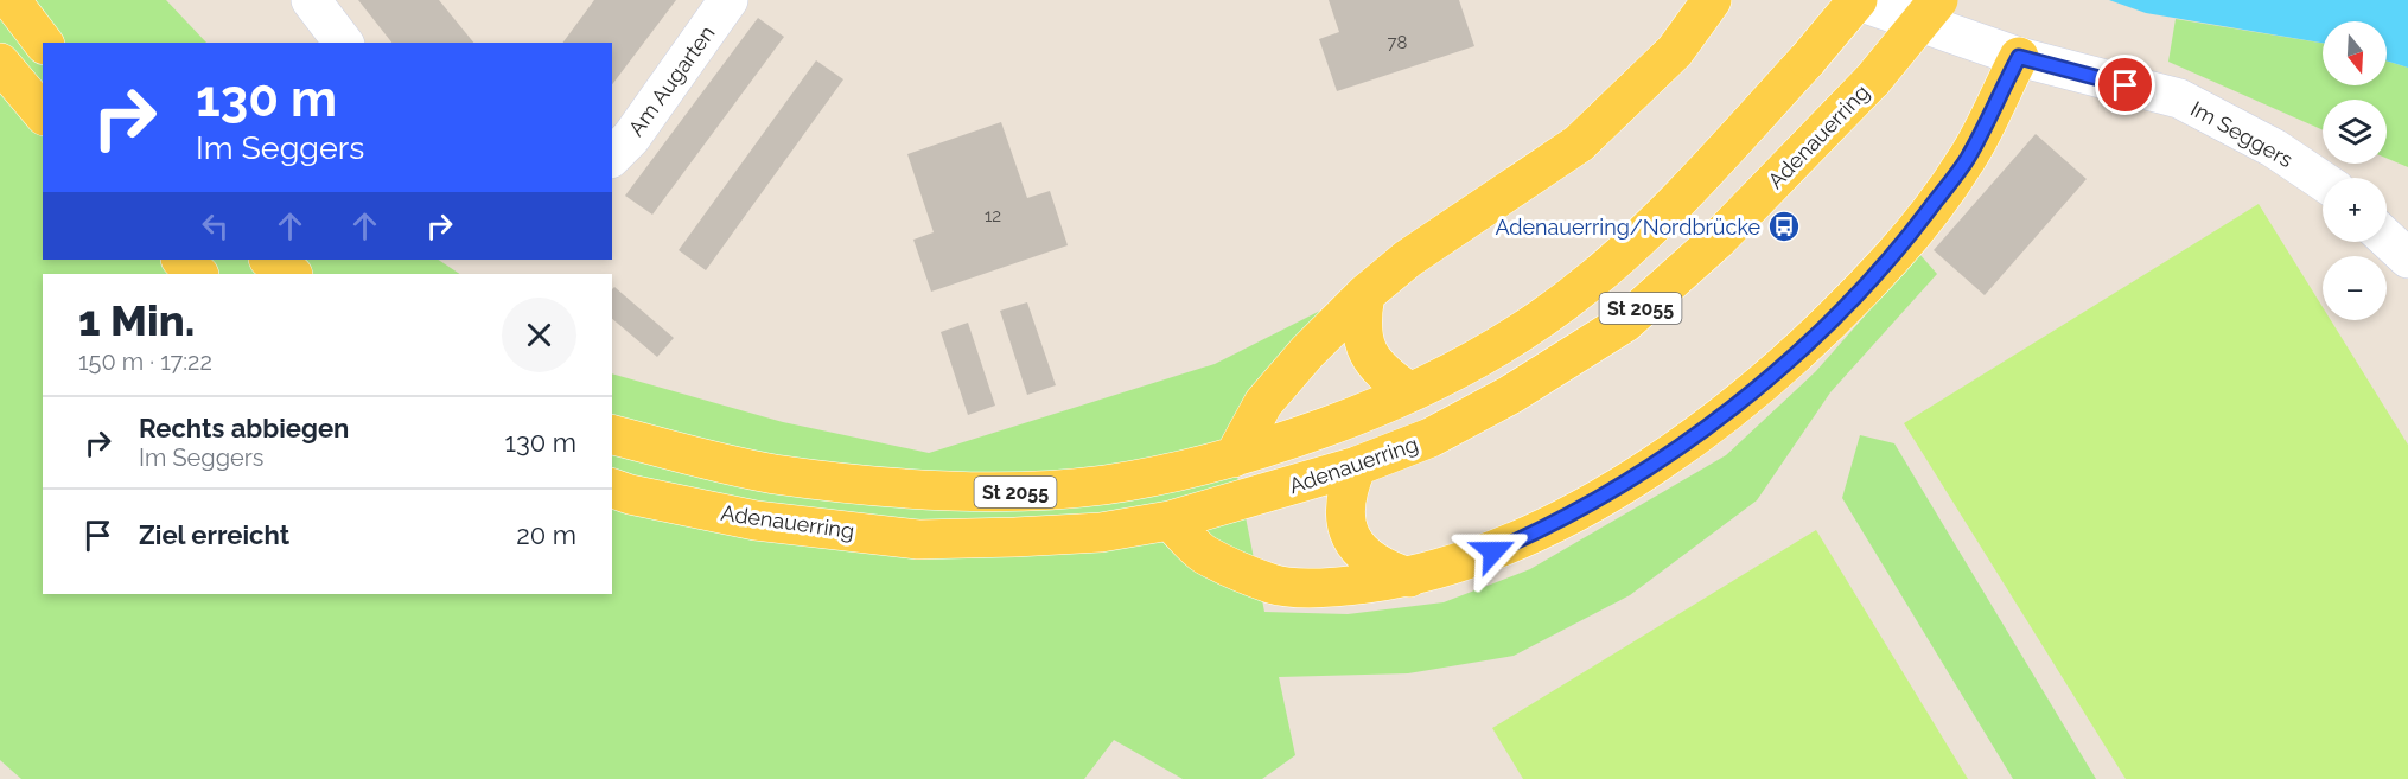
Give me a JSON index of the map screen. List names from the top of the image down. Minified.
{"streets":{"main road":["Adenauerring","St 2055"],"street":["Am Augarten","Im Seggers"]},"crossings":[["Im Seggers","Adenauerring"]],"places":{"bus stop":["Adenauerring/Nordbrücke"]},"house_numbers":["78","12"],"north":"bottom","page":{"map_buttons":["+","−"],"turn":["130 m","Im Seggers"],"heading":["1 Min.","150 m · 17:22"],"list":[{"name":"Rechts abbiegen","note":"Im Seggers","value":"130 m"},{"name":"Ziel erreicht","value":"20 m"}]}}
